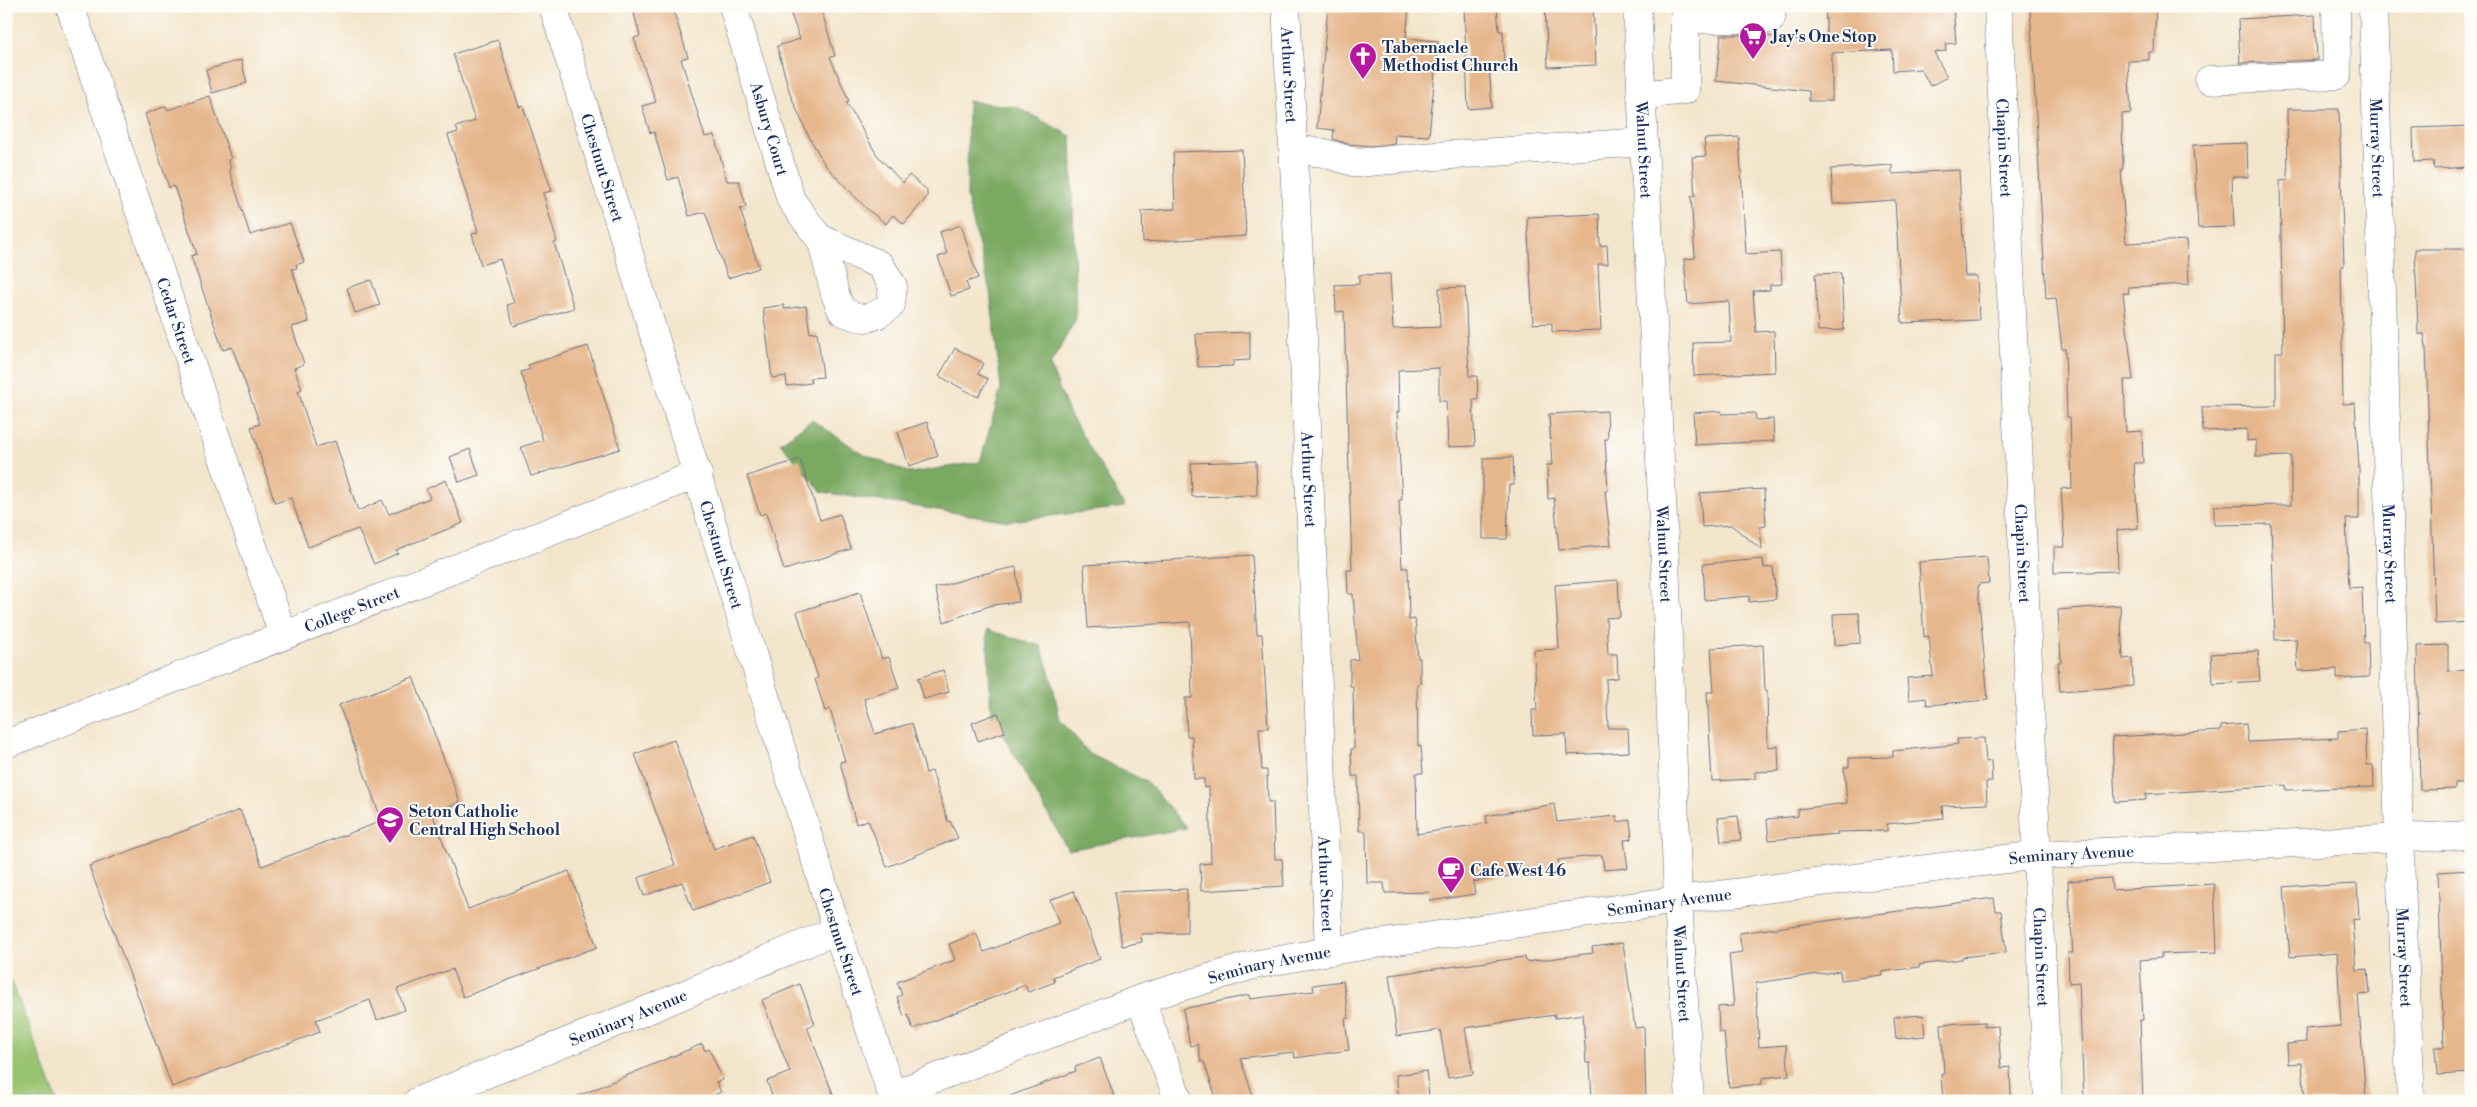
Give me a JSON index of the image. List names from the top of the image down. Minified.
{"streets":{"street":["Arthur Street","Asbury Court","Walnut Street","Chapin Street","Murray Street","Chestnut Street","Cedar Street","College Street","Seminary Avenue"]},"crossings":[["Arthur Street","Seminary Avenue"],["Walnut Street","Seminary Avenue"],["Chapin Street","Seminary Avenue"],["Murray Street","Seminary Avenue"],["Chestnut Street","College Street"],["Chestnut Street","Seminary Avenue"],["Cedar Street","College Street"]],"places":{"supermarket":["Jay's One Stop"],"church":["Tabernacle Methodist Church"],"school or university":["Seton Catholic Central High School"],"cafe":["Cafe West 46"]}}
